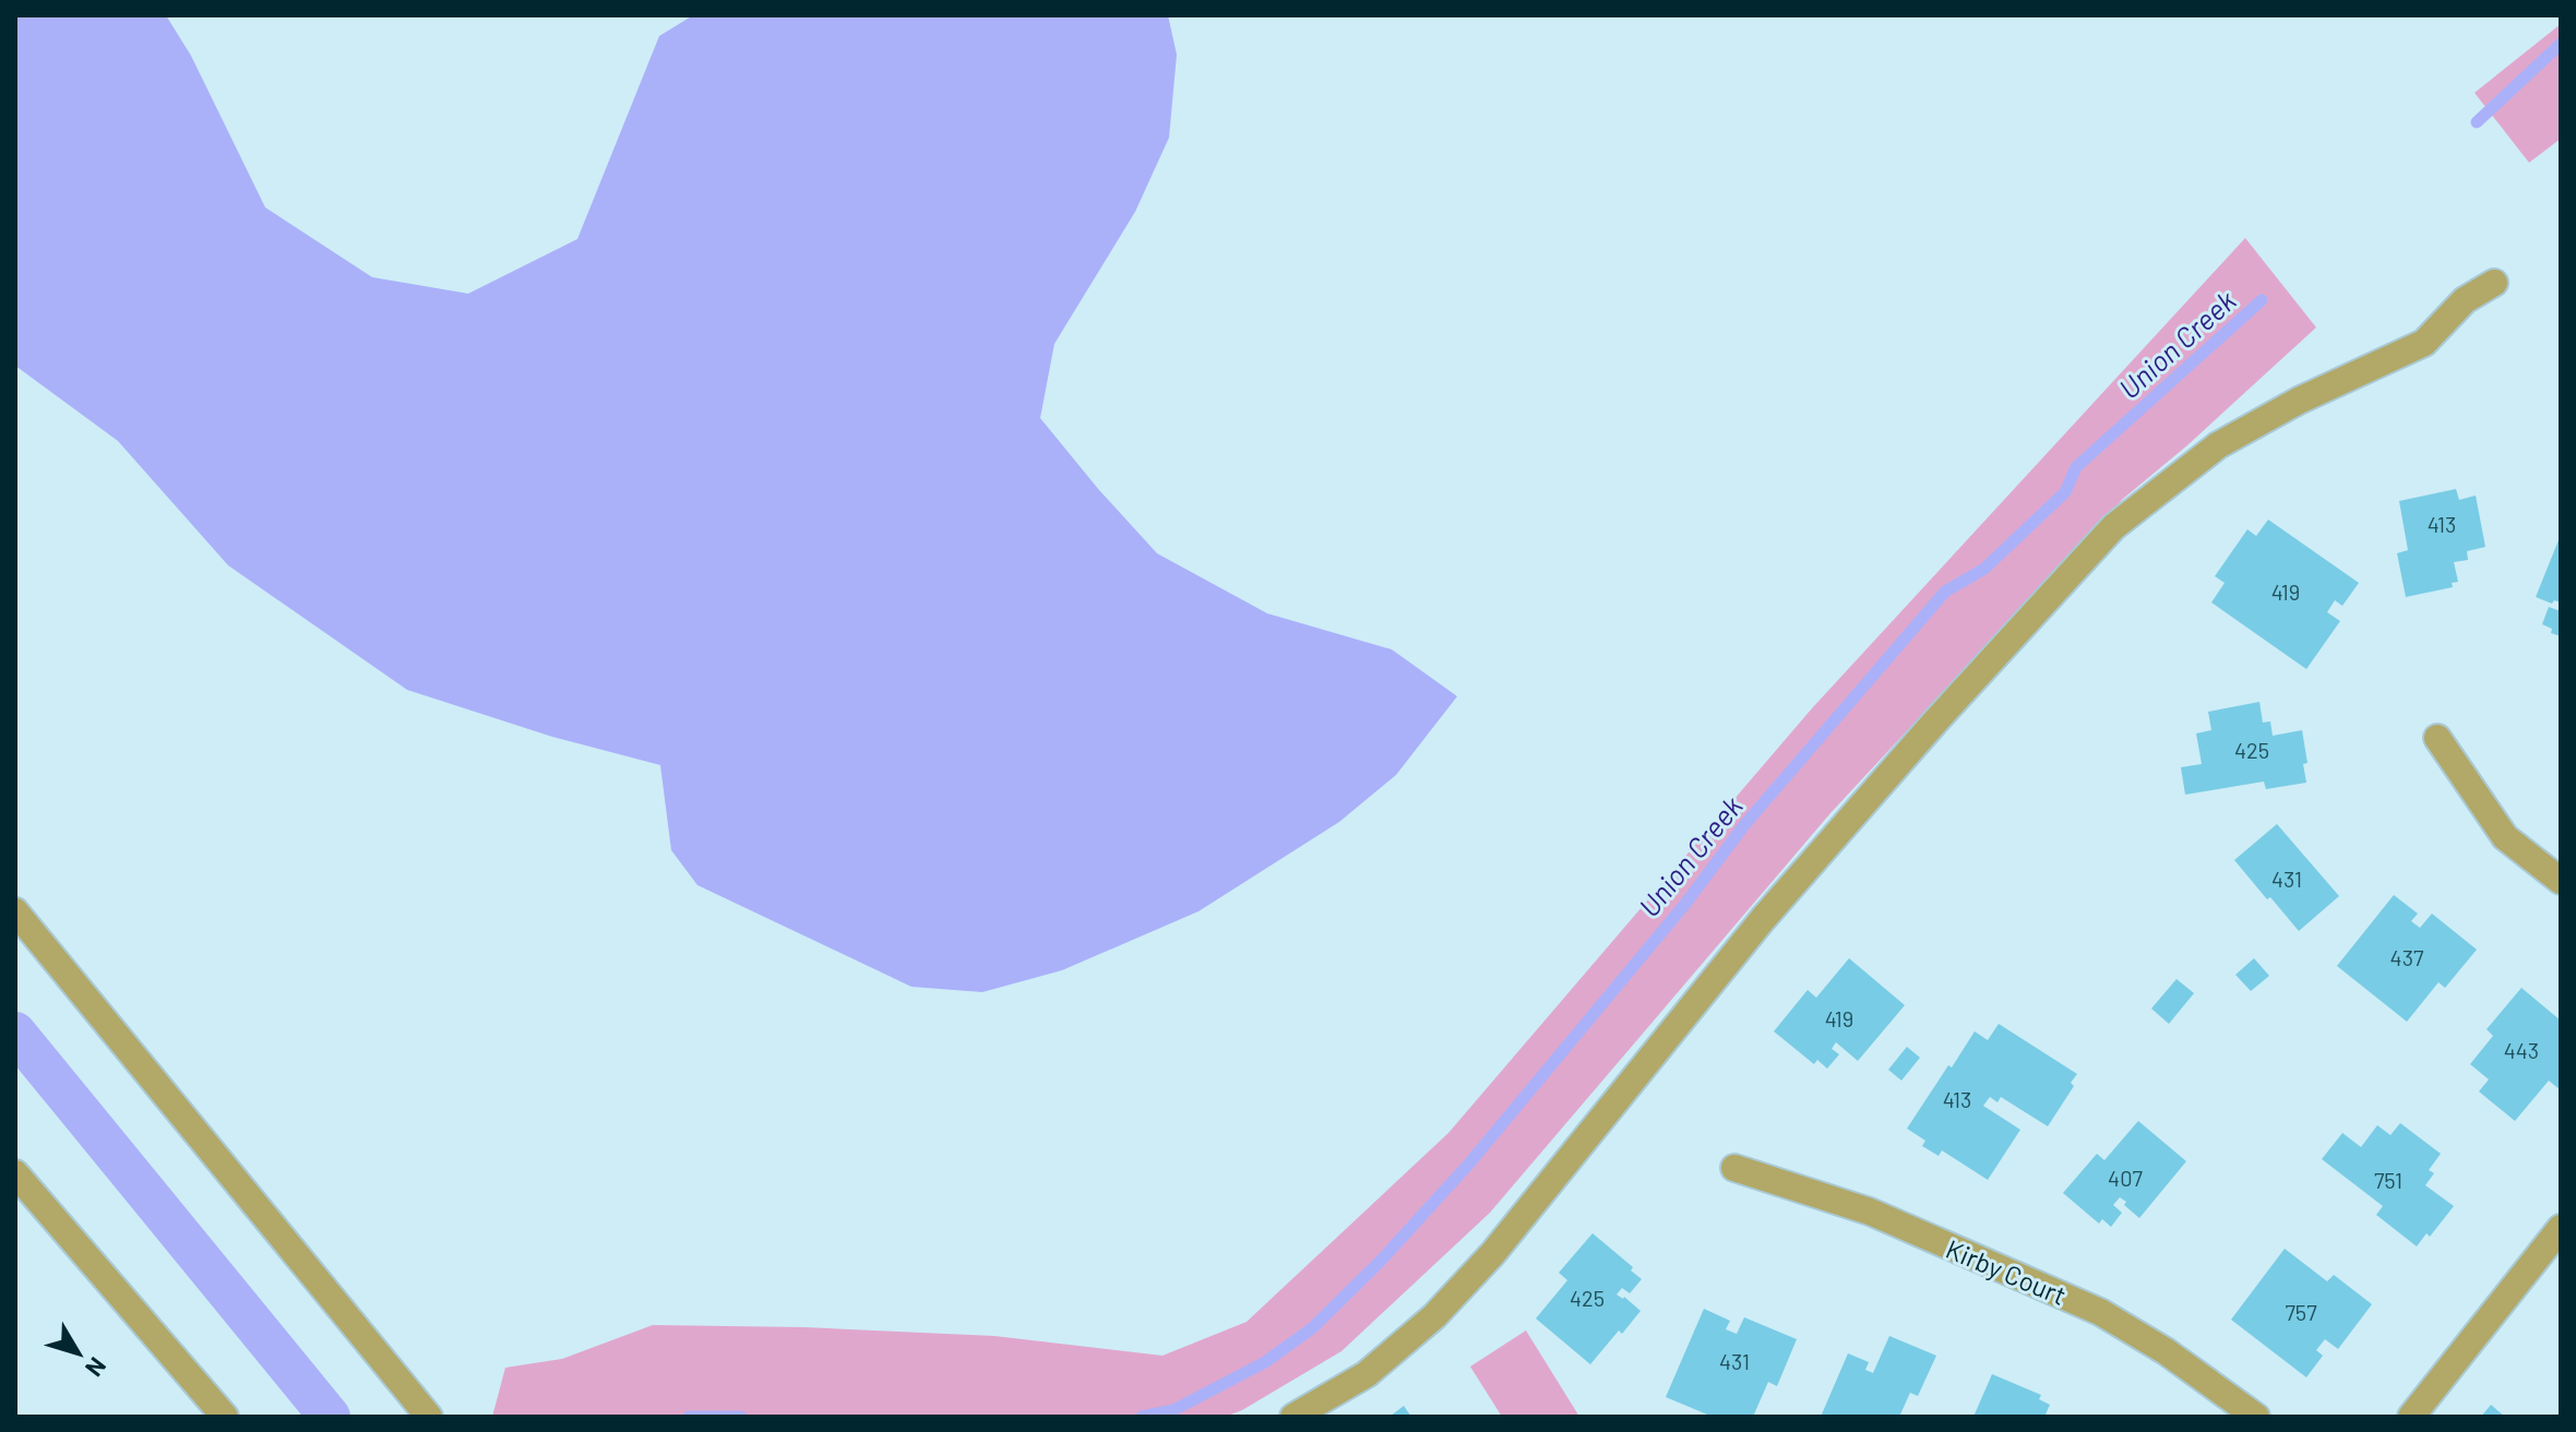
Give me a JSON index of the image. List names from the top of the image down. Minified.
{"streets":{"street":["Kirby Court"]},"water":["Union Creek"],"house_numbers":["413","419","425","431","437","419","443","413","407","751","425","757","431"],"north":"bottom right"}
